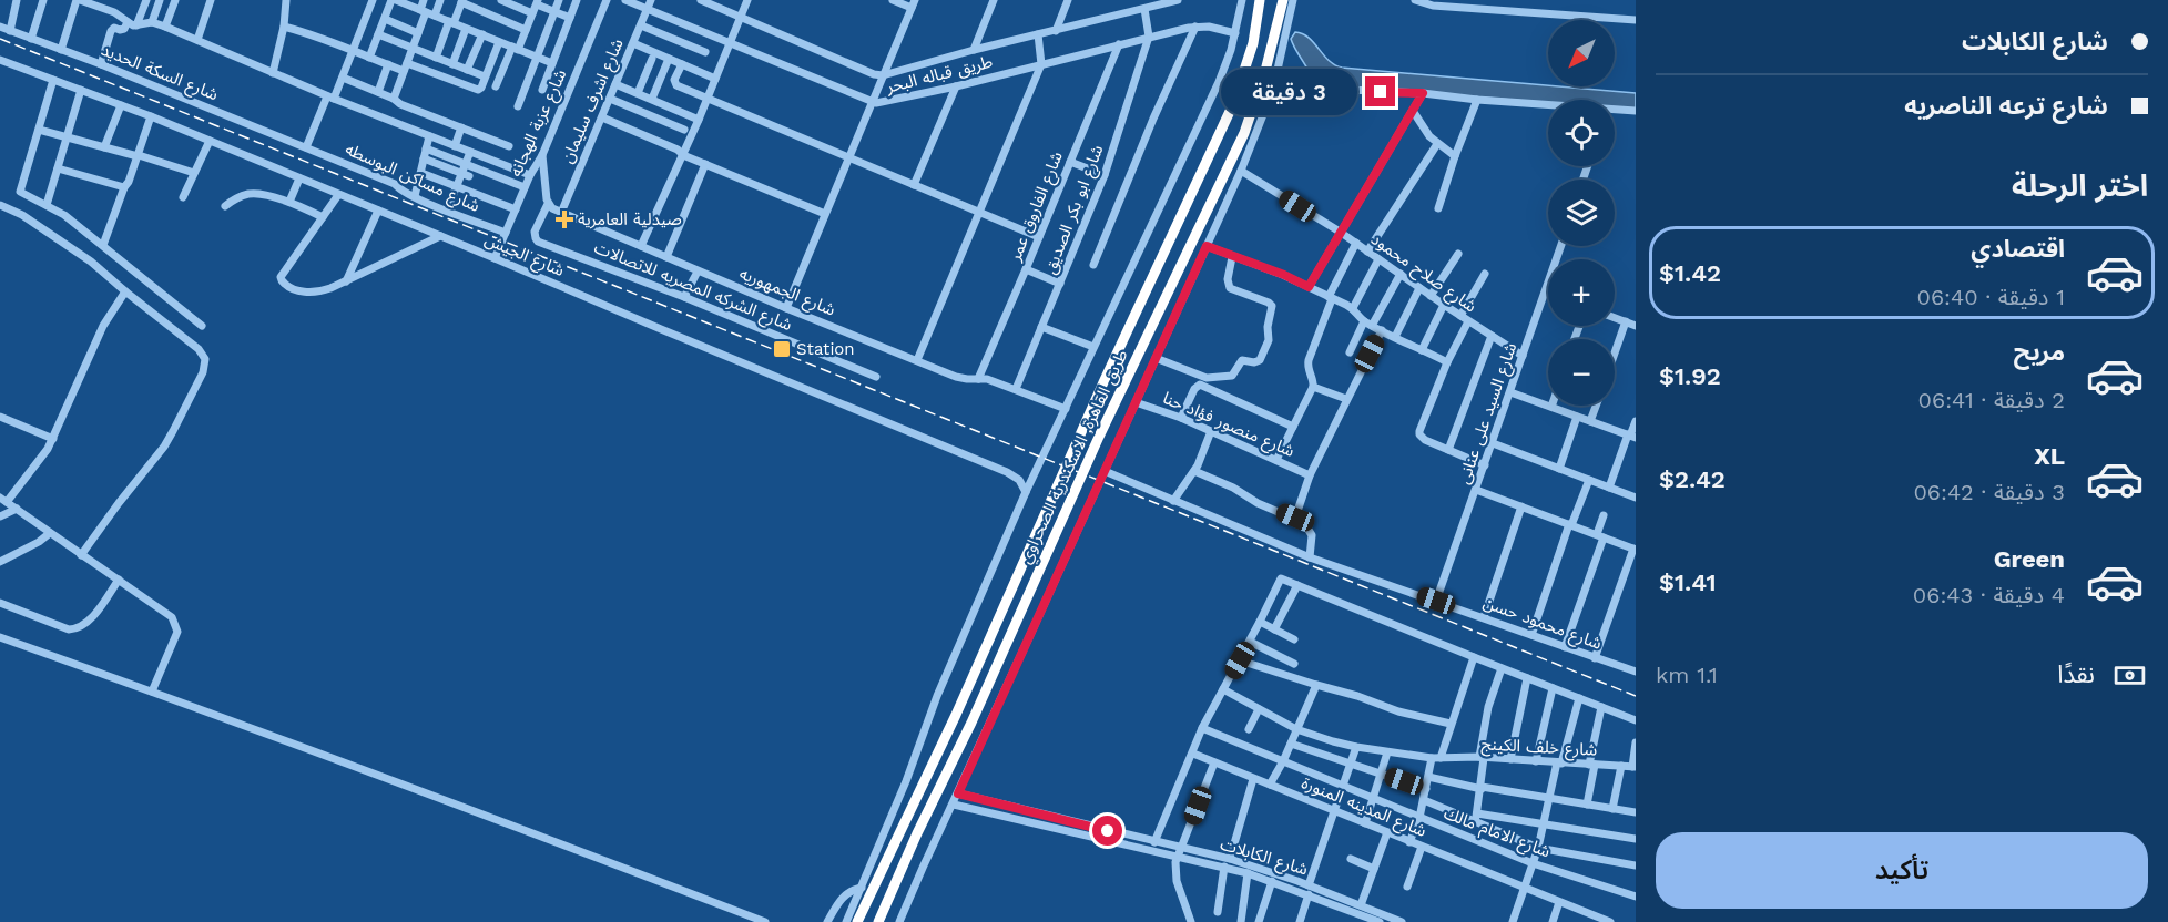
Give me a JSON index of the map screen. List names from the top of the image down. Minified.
{"streets":{"highway":["طريق القاهرة, الاسكندرية الصحراوي"],"street":["شارع السكة الحديد","طريق قباله البحر","شارع اشرف سليمان","شارع عزبة الهجانه","شارع مساكن البوسطه","شارع الفاروق عمر","شارع ابو بكر الصديق","شارع الجيش","شارع صلاح محمود","شارع الشركه المصريه للاتصالات","شارع الجمهوريه","شارع السيد على عنانى","شارع منصور فؤاد حنا","شارع محمود حسن","شارع خلف الكينج","شارع المدينه المنورة","شارع الامام مالك","شارع الكابلات"]},"crossings":[["شارع السكة الحديد","شارع مساكن البوسطه"],["طريق قباله البحر","شارع اشرف سليمان"],["طريق قباله البحر","شارع الفاروق عمر"],["طريق قباله البحر","شارع ابو بكر الصديق"],["شارع اشرف سليمان","شارع الجمهوريه"],["شارع عزبة الهجانه","شارع مساكن البوسطه"],["شارع عزبة الهجانه","شارع الجيش"],["شارع الفاروق عمر","شارع الجمهوريه"],["شارع ابو بكر الصديق","شارع الجمهوريه"],["شارع صلاح محمود","شارع السيد على عنانى"],["شارع الشركه المصريه للاتصالات","شارع الجمهوريه"],["شارع السيد على عنانى","شارع محمود حسن"]],"places":{"health":["صيدلية العامرية"],"transit":["Station"]},"north":"bottom left","page":{"banner":["شارع الكابلات","شارع ترعه الناصريه"],"map_buttons":["+","−"],"bubble":"3 دقيقة","heading":"اختر الرحلة","list":[{"name":"اقتصادي","note":"1 دقيقة · 06:40","value":"$1.42"},{"name":"مريح","note":"2 دقيقة · 06:41","value":"$1.92"},{"name":"XL","note":"3 دقيقة · 06:42","value":"$2.42"},{"name":"Green","note":"4 دقيقة · 06:43","value":"$1.41"}],"pay":["نقدًا","1.1 km"],"buttons":"تأكيد"}}
